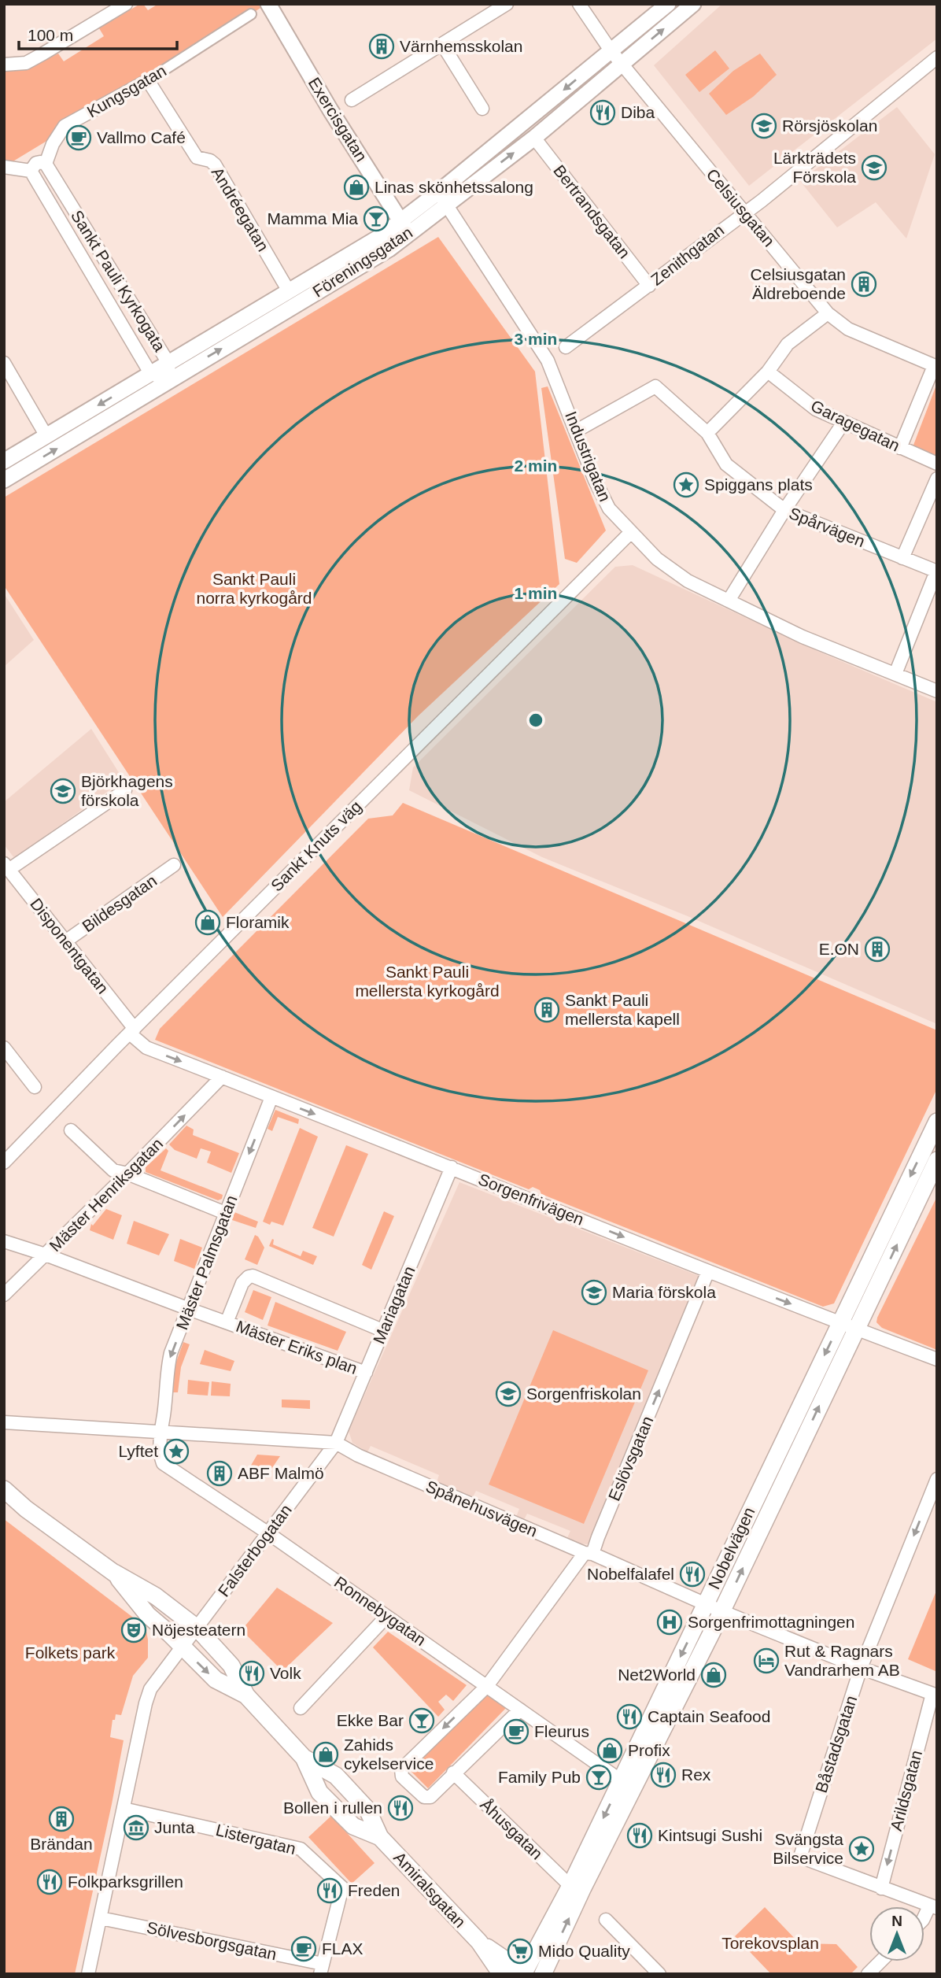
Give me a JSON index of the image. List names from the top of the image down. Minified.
{"streets":{"main road":["Nobelvägen","Amiralsgatan"],"street":["Kungsgatan","Exercisgatan","Celsiusgatan","Andréegatan","Bertrandsgatan","Zenithgatan","Föreningsgatan","Sankt Pauli Kyrkogata","Garagegatan","Industrigatan","Spårvägen","Sankt Knuts väg","Bildesgatan","Disponentgatan","Mäster Henriksgatan","Sorgenfrivägen","Mäster Palmsgatan","Mariagatan","Mäster Eriks plan","Eslövsgatan","Spånehusvägen","Falsterbogatan","Ronnebygatan","Båstadsgatan","Arildsgatan","Åhusgatan","Listergatan","Sölvesborgsgatan"]},"crossings":[["Kungsgatan","Andréegatan"],["Kungsgatan","Sankt Pauli Kyrkogata"],["Exercisgatan","Föreningsgatan"],["Celsiusgatan","Zenithgatan"],["Celsiusgatan","Föreningsgatan"],["Andréegatan","Föreningsgatan"],["Bertrandsgatan","Zenithgatan"],["Bertrandsgatan","Föreningsgatan"],["Föreningsgatan","Sankt Pauli Kyrkogata"],["Föreningsgatan","Industrigatan"],["Industrigatan","Spårvägen"],["Industrigatan","Sankt Knuts väg"],["Sankt Knuts väg","Disponentgatan"],["Sankt Knuts väg","Sorgenfrivägen"],["Bildesgatan","Disponentgatan"],["Disponentgatan","Sorgenfrivägen"],["Mäster Henriksgatan","Sorgenfrivägen"],["Mäster Henriksgatan","Mäster Eriks plan"],["Sorgenfrivägen","Mäster Palmsgatan"],["Sorgenfrivägen","Mariagatan"],["Sorgenfrivägen","Eslövsgatan"],["Sorgenfrivägen","Nobelvägen"],["Mäster Palmsgatan","Mäster Eriks plan"],["Mäster Palmsgatan","Spånehusvägen"],["Mäster Palmsgatan","Ronnebygatan"],["Mariagatan","Mäster Eriks plan"],["Mariagatan","Spånehusvägen"],["Mariagatan","Falsterbogatan"],["Eslövsgatan","Spånehusvägen"],["Eslövsgatan","Ronnebygatan"],["Eslövsgatan","Åhusgatan"],["Spånehusvägen","Nobelvägen"],["Spånehusvägen","Falsterbogatan"],["Spånehusvägen","Ronnebygatan"],["Spånehusvägen","Båstadsgatan"],["Spånehusvägen","Arildsgatan"],["Nobelvägen","Ronnebygatan"],["Nobelvägen","Åhusgatan"],["Nobelvägen","Amiralsgatan"],["Falsterbogatan","Ronnebygatan"],["Falsterbogatan","Listergatan"],["Falsterbogatan","Amiralsgatan"],["Falsterbogatan","Sölvesborgsgatan"],["Båstadsgatan","Arildsgatan"],["Listergatan","Sölvesborgsgatan"]],"one_way":["Mäster Henriksgatan","Sorgenfrivägen","Mäster Palmsgatan","Båstadsgatan","Arildsgatan"],"parks":["Sankt Pauli norra kyrkogård","Sankt Pauli mellersta kyrkogård","Folkets park","Torekovsplan"],"places":{"building":["Värnhemsskolan","Celsiusgatan Äldreboende","E.ON","Sankt Pauli mellersta kapell","ABF Malmö","Brändan"],"restaurant":["Diba","Nobelfalafel","Volk","Captain Seafood","Rex","Bollen i rullen","Kintsugi Sushi","Folkparksgrillen","Freden"],"school or university":["Rörsjöskolan","Lärkträdets Förskola","Björkhagens förskola","Maria förskola","Sorgenfriskolan"],"cafe":["Vallmo Café","Fleurus","FLAX"],"shop":["Linas skönhetssalong","Floramik","Net2World","Profix","Zahids cykelservice"],"bar":["Mamma Mia","Ekke Bar","Family Pub"],"place":["Spiggans plats","Lyftet","Svängsta Bilservice"],"hospital":["Sorgenfrimottagningen"],"theatre":["Nöjesteatern"],"hotel":["Rut & Ragnars Vandrarhem AB"],"museum":["Junta"],"supermarket":["Mido Quality"]},"scale_bar":"100 m","north":"top","rings":["3 min","2 min","1 min"]}
